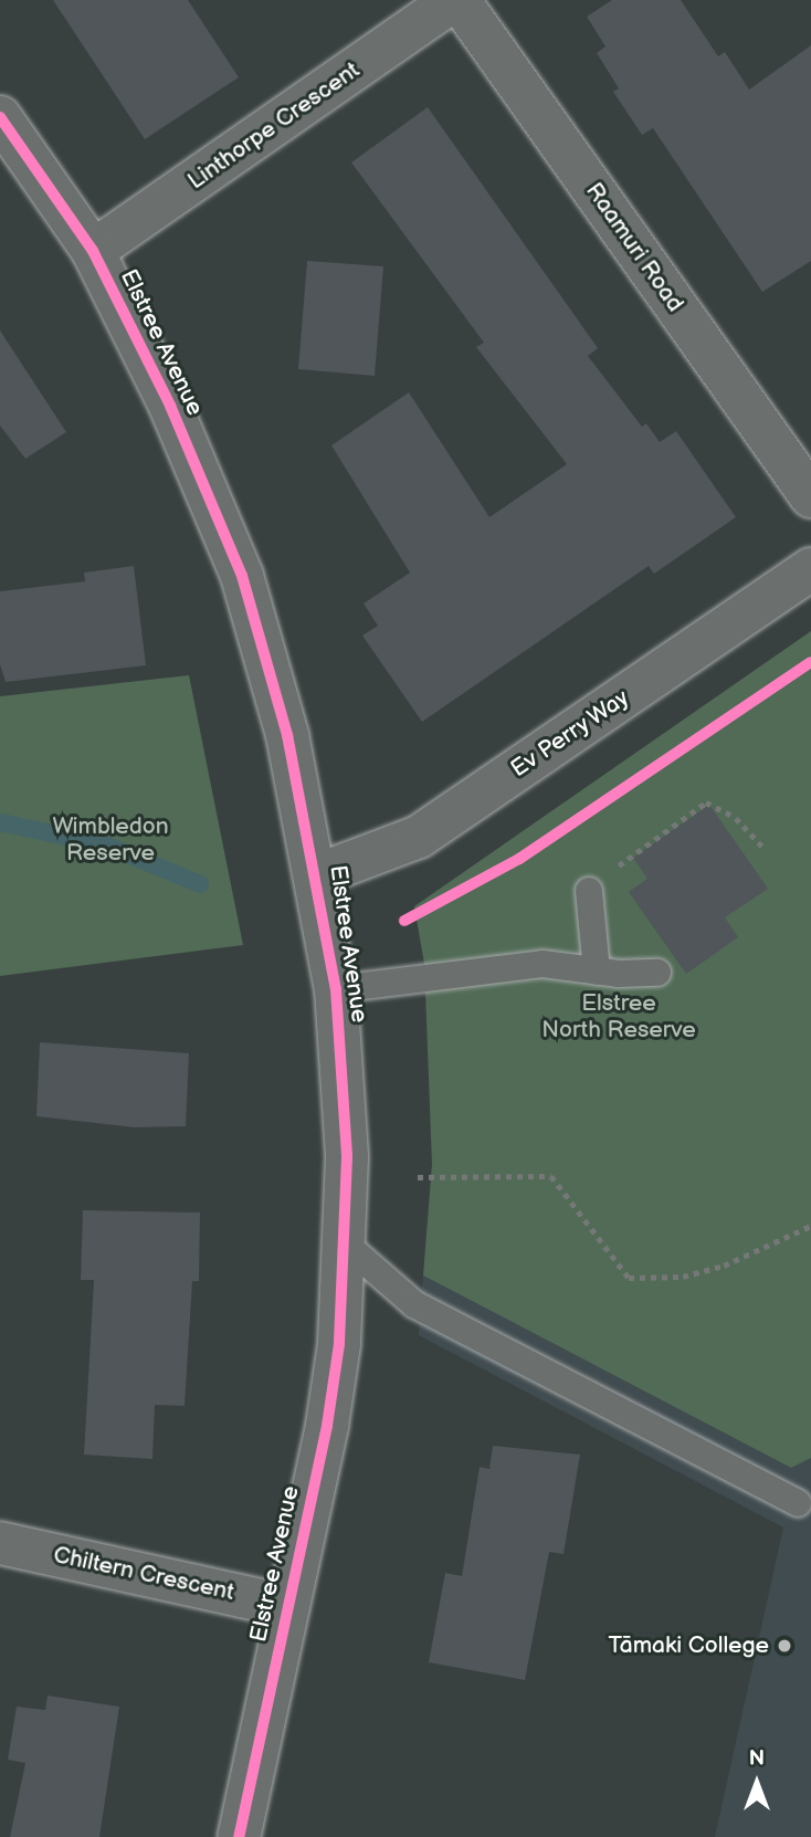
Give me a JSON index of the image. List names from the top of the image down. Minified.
{"streets":{"street":["Linthorpe Crescent","Raamuri Road","Elstree Avenue","Ev Perry Way","Chiltern Crescent"]},"crossings":[["Linthorpe Crescent","Raamuri Road"],["Linthorpe Crescent","Elstree Avenue"],["Elstree Avenue","Ev Perry Way"],["Elstree Avenue","Chiltern Crescent"]],"parks":["Wimbledon Reserve","Elstree North Reserve"],"places":["Tāmaki College"],"north":"top"}
